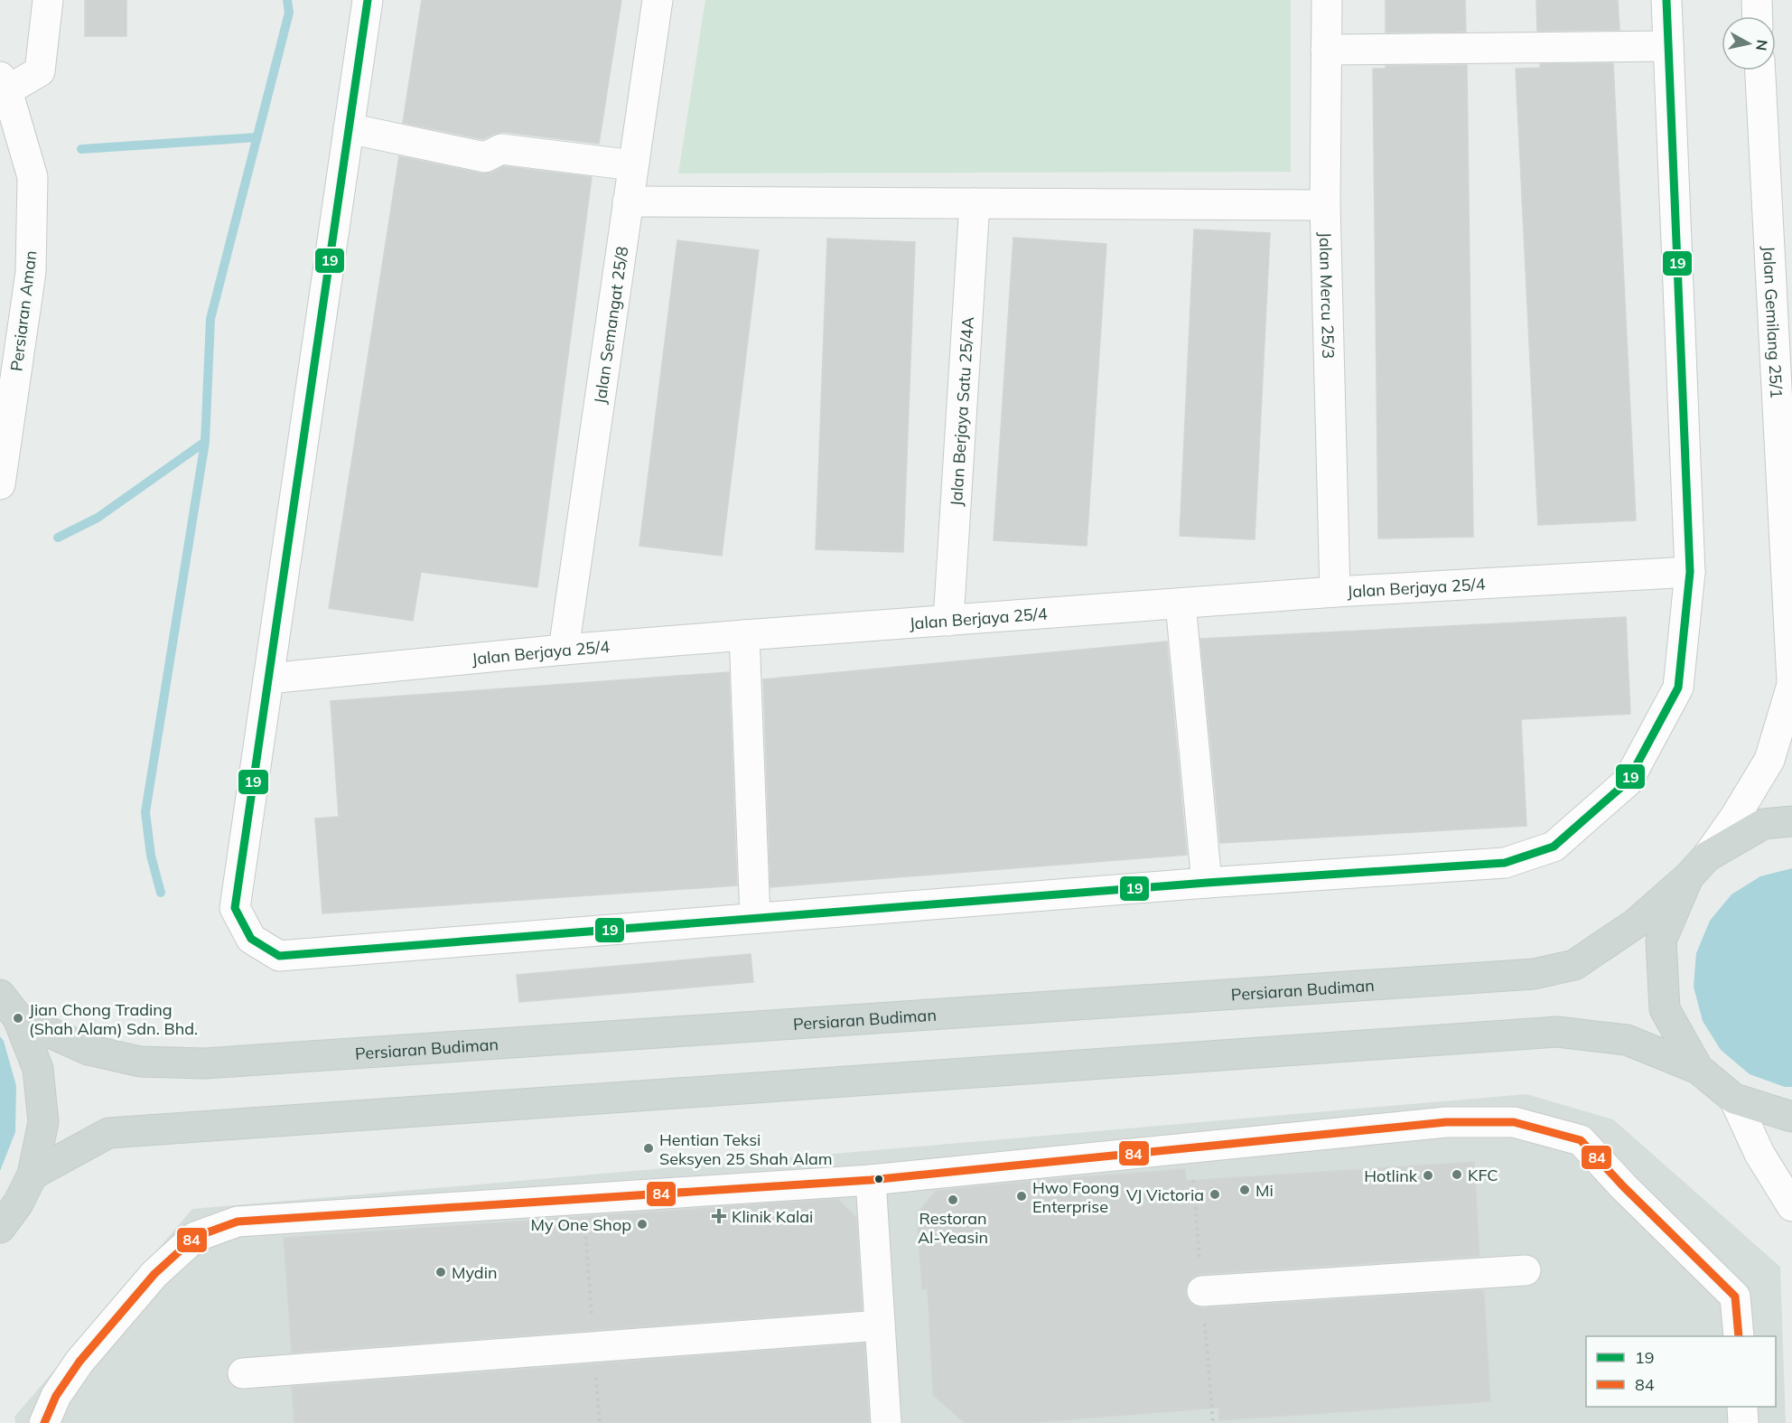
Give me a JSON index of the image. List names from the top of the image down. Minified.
{"streets":{"main road":["Persiaran Budiman"],"street":["Jalan Mercu 25/3","Persiaran Aman","Jalan Gemilang 25/1","Jalan Semangat 25/8","Jalan Berjaya Satu 25/4A","Jalan Berjaya 25/4"]},"crossings":[["Jalan Mercu 25/3","Jalan Berjaya 25/4"],["Jalan Gemilang 25/1","Persiaran Budiman"],["Jalan Semangat 25/8","Jalan Berjaya 25/4"],["Jalan Berjaya Satu 25/4A","Jalan Berjaya 25/4"]],"places":{"other":["Jian Chong Trading (Shah Alam) Sdn. Bhd.","Hentian Teksi Seksyen 25 Shah Alam","KFC","Hotlink","Mi","VJ Victoria","Hwo Foong Enterprise","Restoran Al-Yeasin","My One Shop","Mydin"],"health":["Klinik Kalai"]},"lines":["transit line 19","transit line 84"],"legend":["19","84"],"north":"right"}
